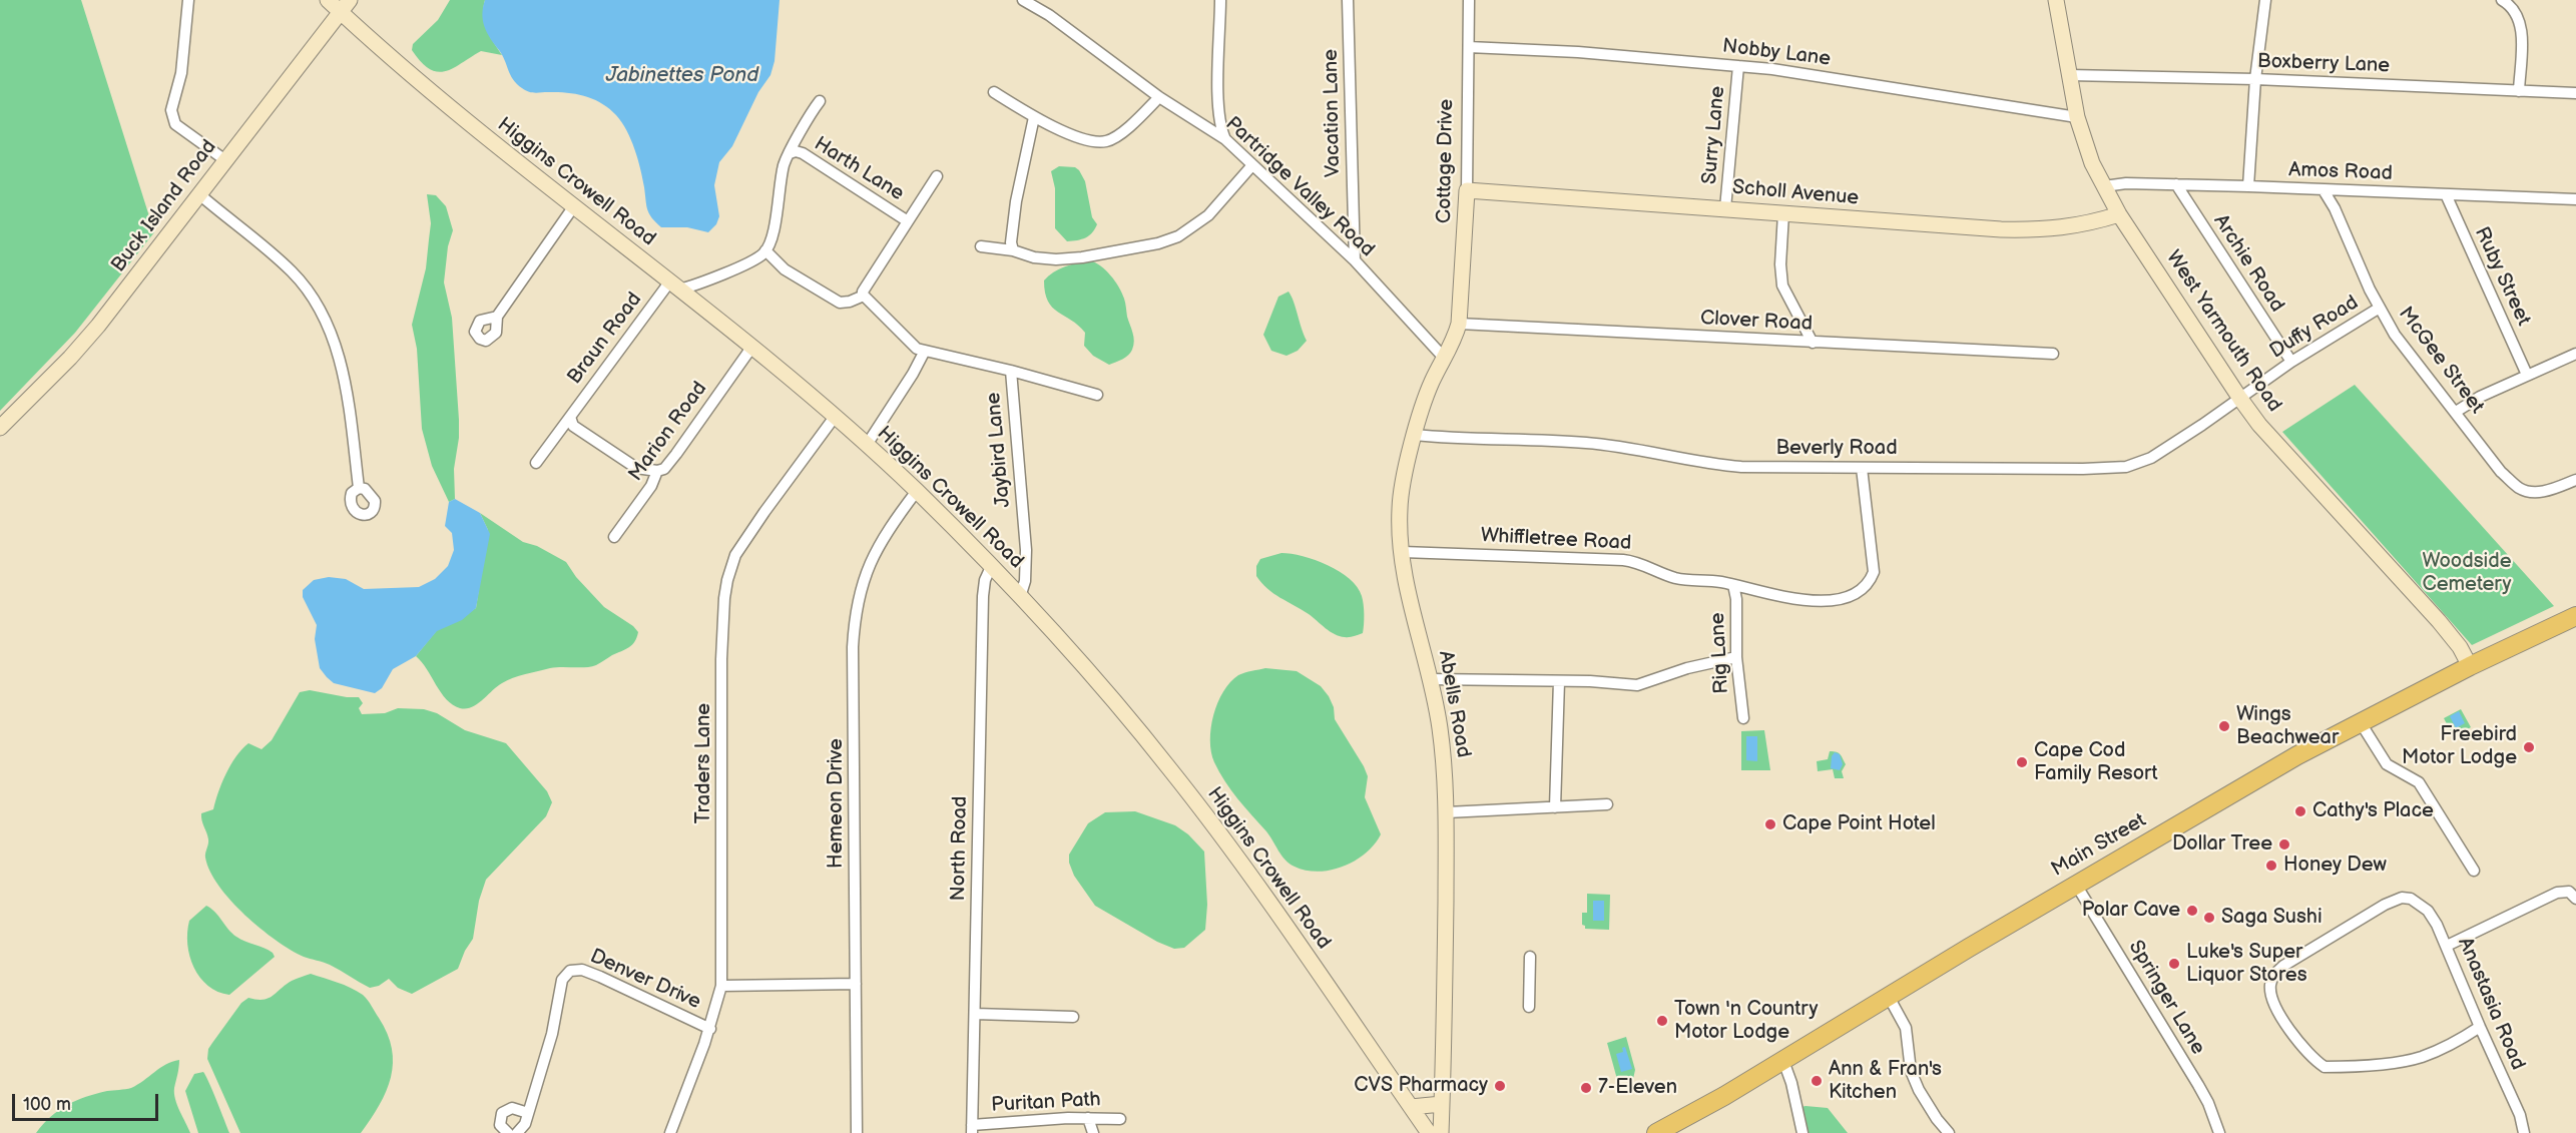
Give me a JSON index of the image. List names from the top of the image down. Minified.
{"streets":{"main road":["Cottage Drive","Higgins Crowell Road","Scholl Avenue","Buck Island Road","West Yarmouth Road","Abells Road","Main Street"],"street":["Nobby Lane","Boxberry Lane","Vacation Lane","Surry Lane","Harth Lane","Amos Road","Partridge Valley Road","Archie Road","Ruby Street","Clover Road","Duffy Road","Braun Road","McGee Street","Marion Road","Beverly Road","Jaybird Lane","Whiffletree Road","Rig Lane","Traders Lane","Hemeon Drive","North Road","Denver Drive","Springer Lane","Anastasia Road","Puritan Path"]},"crossings":[["Nobby Lane","Surry Lane"],["Nobby Lane","Cottage Drive"],["Nobby Lane","West Yarmouth Road"],["Boxberry Lane","West Yarmouth Road"],["Vacation Lane","Partridge Valley Road"],["Surry Lane","Scholl Avenue"],["Cottage Drive","Scholl Avenue"],["Cottage Drive","Clover Road"],["Cottage Drive","Abells Road"],["Amos Road","Archie Road"],["Amos Road","Ruby Street"],["Amos Road","West Yarmouth Road"],["Amos Road","McGee Street"],["Higgins Crowell Road","Buck Island Road"],["Higgins Crowell Road","Braun Road"],["Higgins Crowell Road","Marion Road"],["Higgins Crowell Road","Jaybird Lane"],["Higgins Crowell Road","Traders Lane"],["Higgins Crowell Road","Hemeon Drive"],["Higgins Crowell Road","North Road"],["Partridge Valley Road","Abells Road"],["Scholl Avenue","West Yarmouth Road"],["Archie Road","Duffy Road"],["Clover Road","Abells Road"],["Duffy Road","West Yarmouth Road"],["Duffy Road","McGee Street"],["Duffy Road","Beverly Road"],["West Yarmouth Road","Beverly Road"],["West Yarmouth Road","Main Street"],["Beverly Road","Whiffletree Road"],["Beverly Road","Abells Road"],["Whiffletree Road","Rig Lane"],["Whiffletree Road","Abells Road"],["Traders Lane","Denver Drive"],["Hemeon Drive","Denver Drive"],["Main Street","Springer Lane"],["North Road","Puritan Path"]],"water":["Jabinettes Pond"],"parks":["Woodside Cemetery"],"places":["Wings Beachwear","Freebird Motor Lodge","Cape Cod Family Resort","Cathy's Place","Cape Point Hotel","Dollar Tree","Honey Dew","Polar Cave","Saga Sushi","Luke's Super Liquor Stores","Town 'n Country Motor Lodge","Ann & Fran's Kitchen","CVS Pharmacy","7-Eleven"],"scale_bar":"100 m"}
